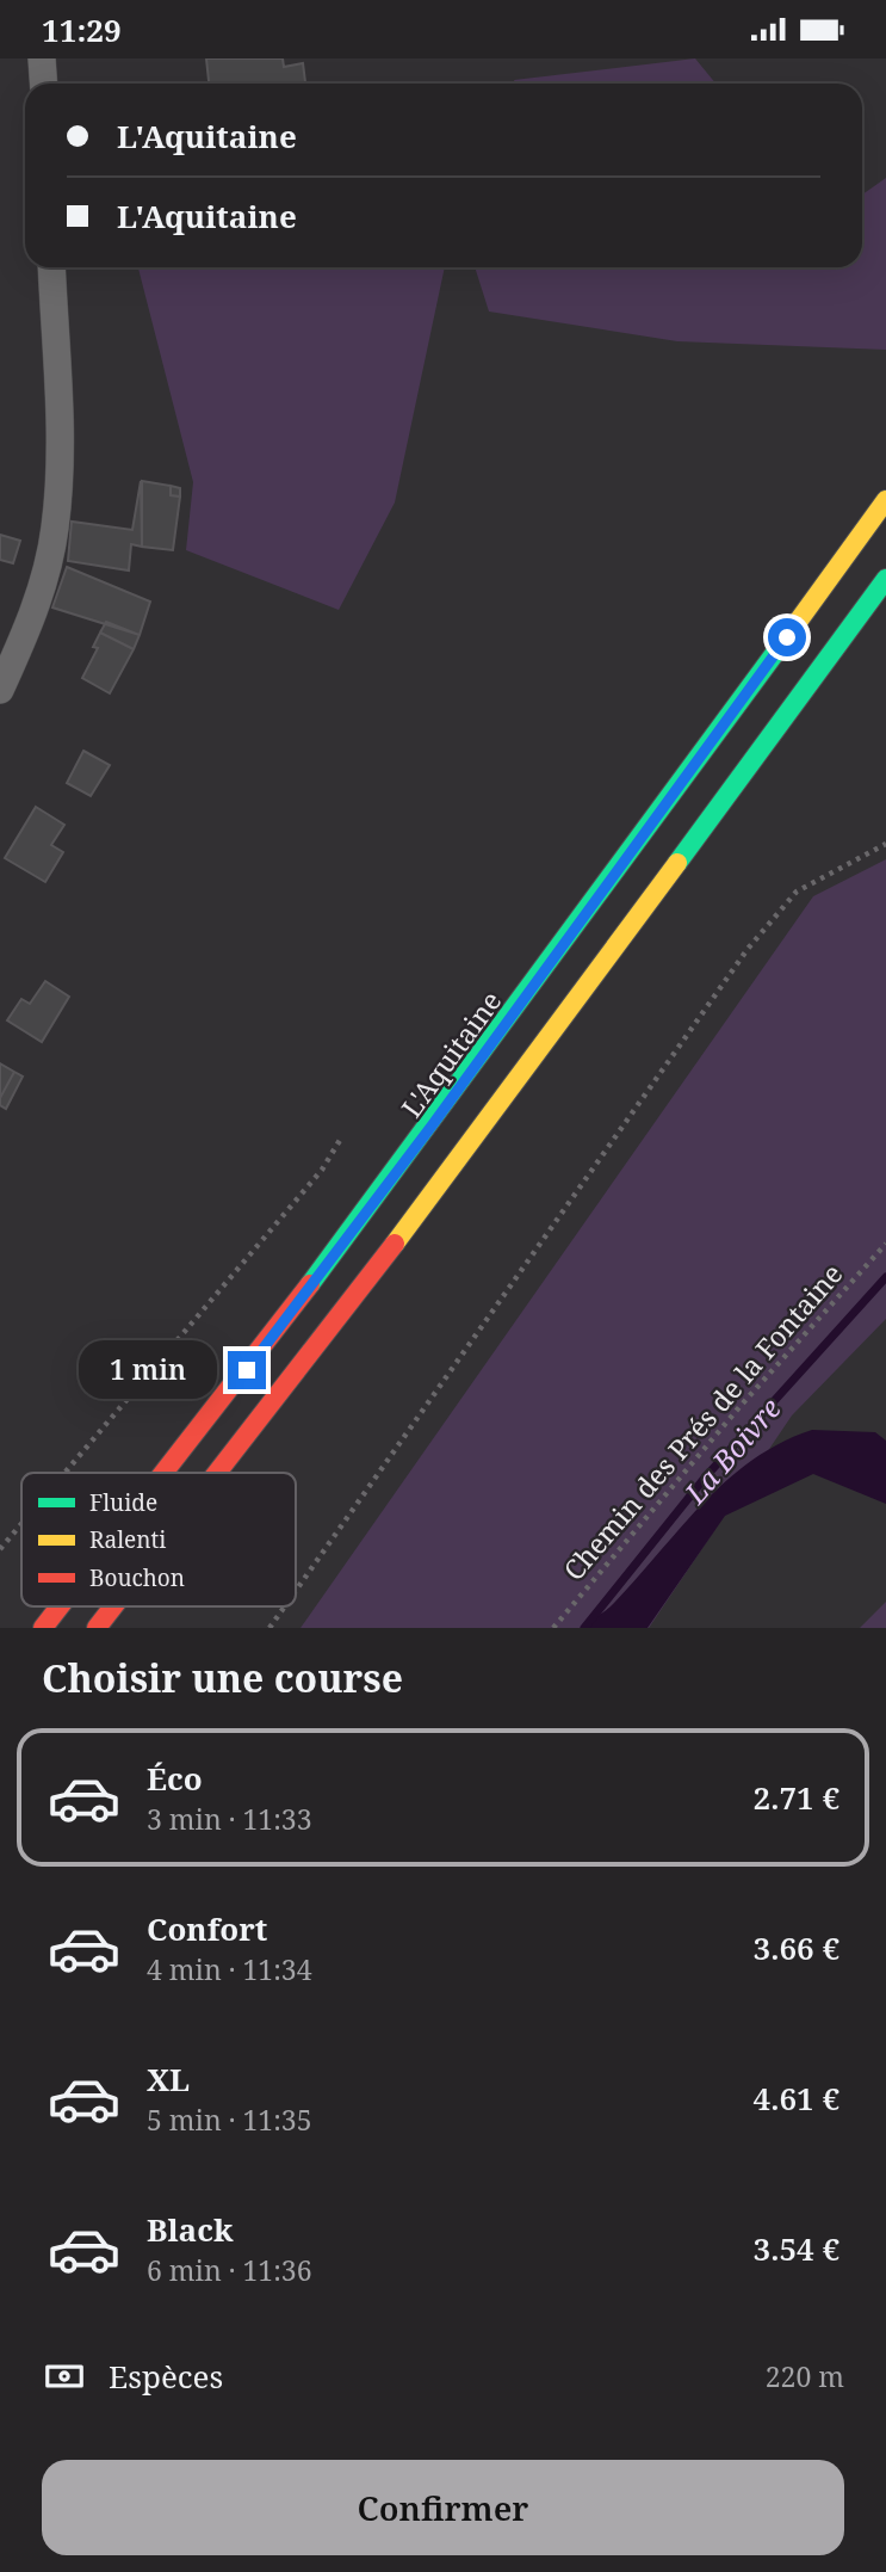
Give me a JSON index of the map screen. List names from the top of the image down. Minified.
{"streets":{"highway":["L'Aquitaine"],"path":["Chemin des Prés de la Fontaine"]},"water":["La Boivre"],"legend":["Fluide","Ralenti","Bouchon"],"page":{"status":"11:29","banner":["L'Aquitaine","L'Aquitaine"],"bubble":"1 min","heading":"Choisir une course","list":[{"name":"Éco","note":"3 min · 11:33","value":"2.71 €"},{"name":"Confort","note":"4 min · 11:34","value":"3.66 €"},{"name":"XL","note":"5 min · 11:35","value":"4.61 €"},{"name":"Black","note":"6 min · 11:36","value":"3.54 €"}],"pay":["Espèces","220 m"],"buttons":"Confirmer"}}
